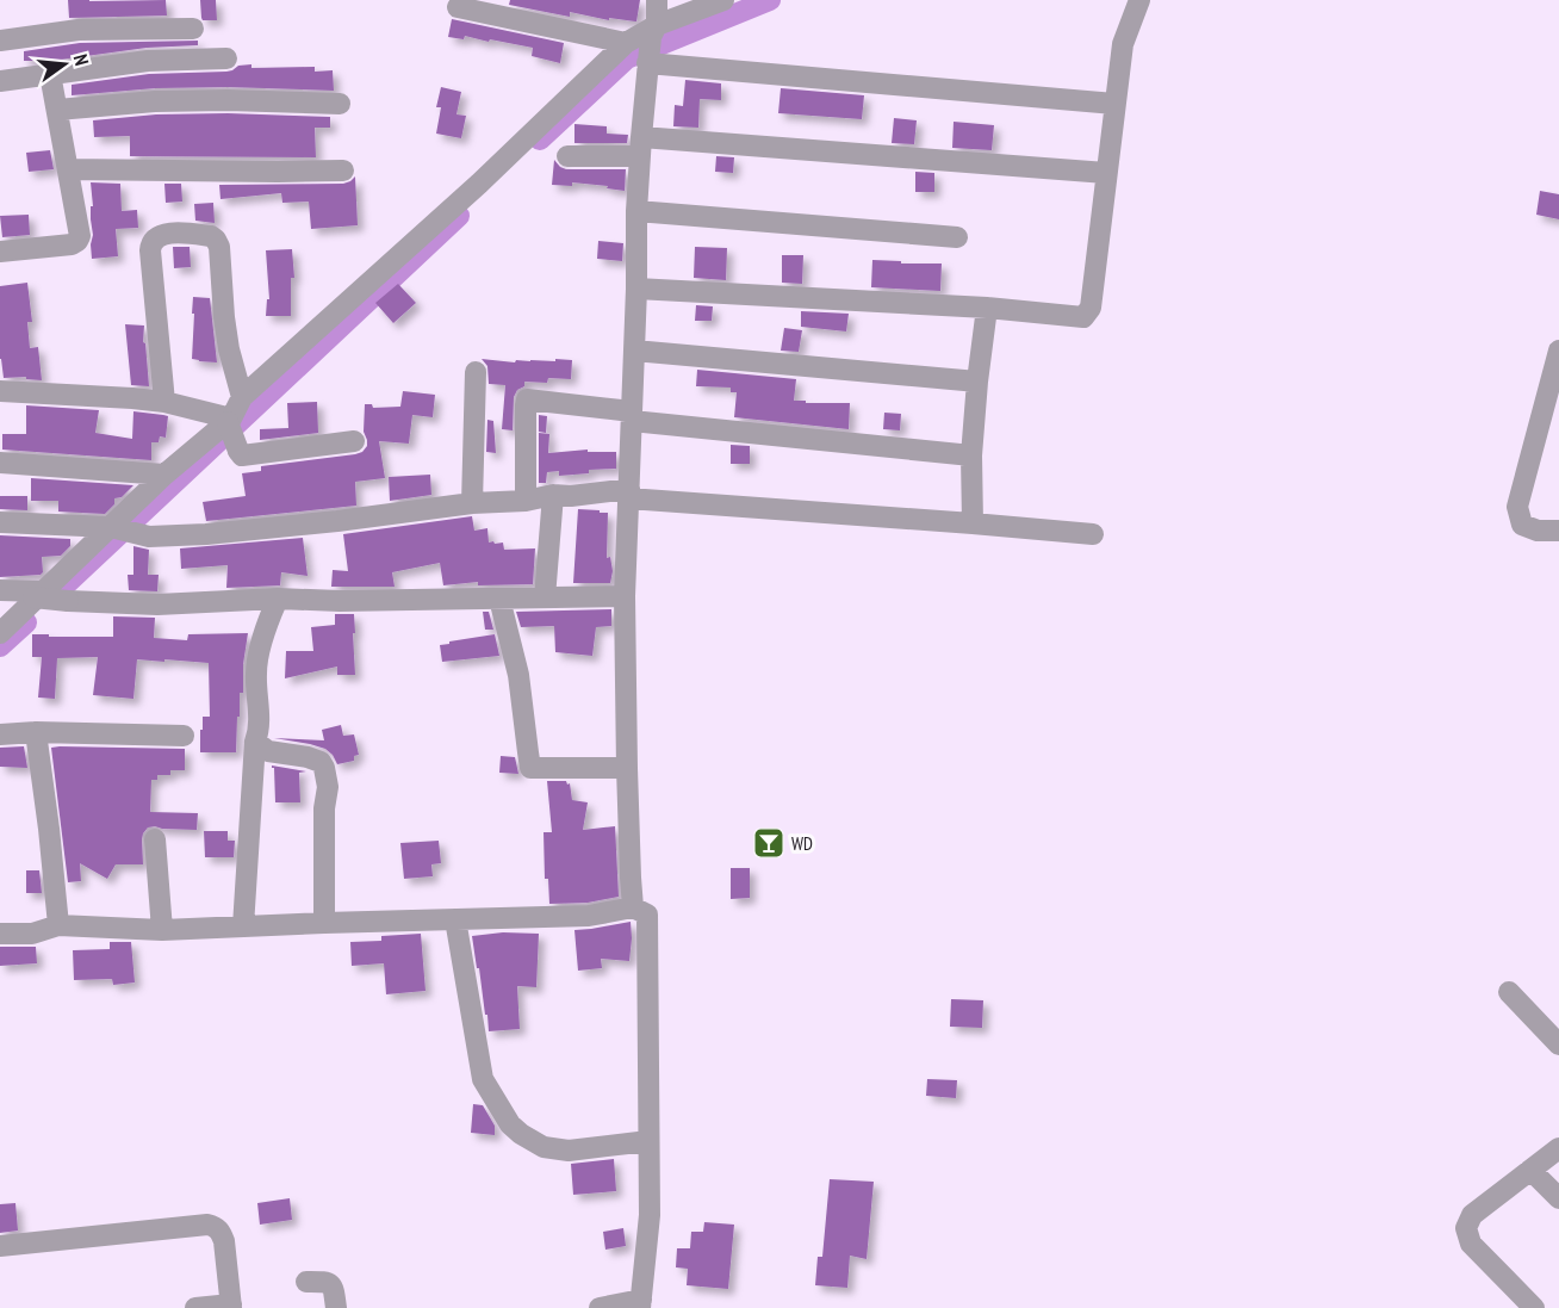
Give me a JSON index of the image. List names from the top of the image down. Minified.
{"places":{"bar":["WD"]},"north":"right"}
